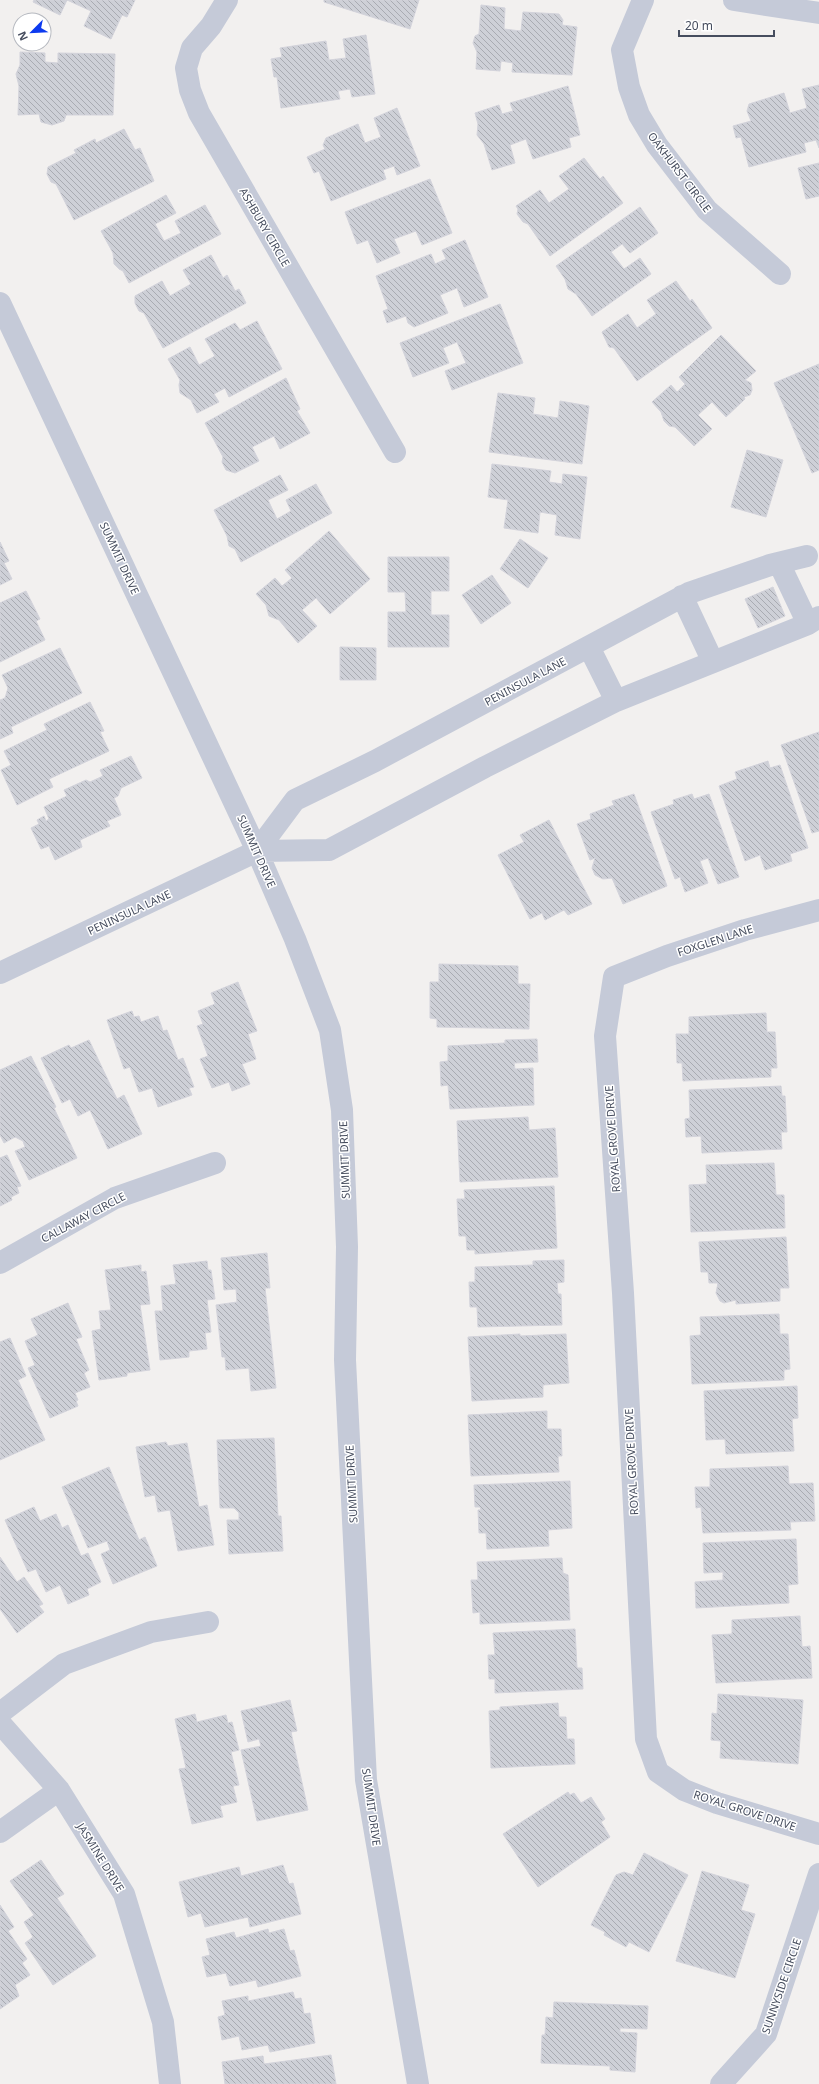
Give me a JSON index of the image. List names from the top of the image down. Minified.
{"streets":{"street":["OAKHURST CIRCLE","ASHBURY CIRCLE","SUMMIT DRIVE","PENINSULA LANE","FOXGLEN LANE","ROYAL GROVE DRIVE","CALLAWAY CIRCLE","JASMINE DRIVE","SUNNYSIDE CIRCLE"]},"crossings":[["SUMMIT DRIVE","PENINSULA LANE"],["FOXGLEN LANE","ROYAL GROVE DRIVE"]],"scale_bar":"20 m","north":"bottom left"}
